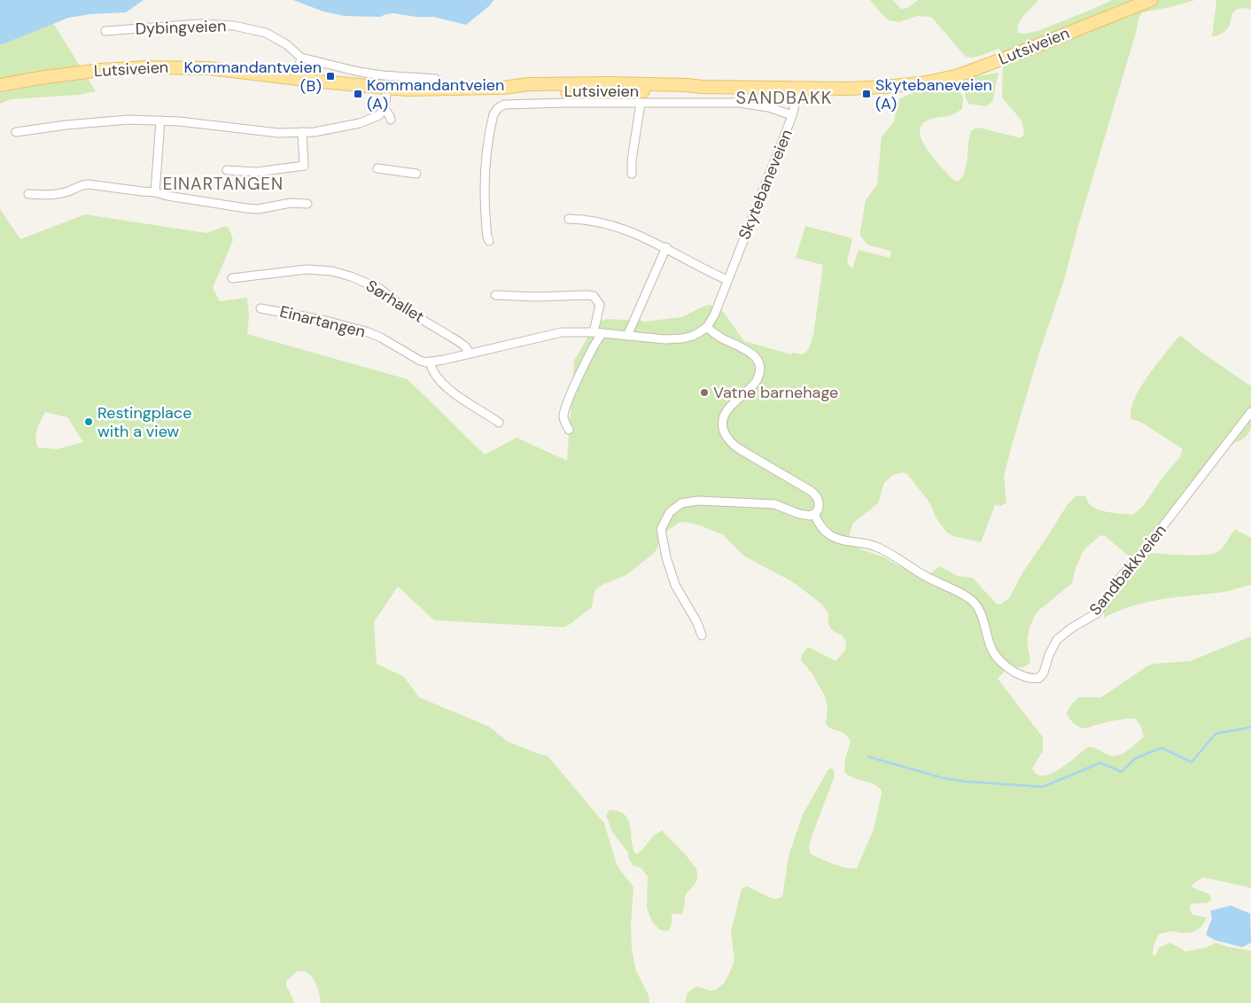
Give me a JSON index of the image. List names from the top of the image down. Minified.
{"streets":{"main road":["Lutsiveien"],"street":["Dybingveien","Skytebaneveien","Sørhallet","Einartangen","Sandbakkveien"]},"crossings":[["Lutsiveien","Skytebaneveien"]],"districts":["SANDBAKK","EINARTANGEN"],"places":{"transit":["Kommandantveien (B)","Kommandantveien (A)","Skytebaneveien (A)"],"other":["Vatne barnehage","Restingplace with a view"]}}
